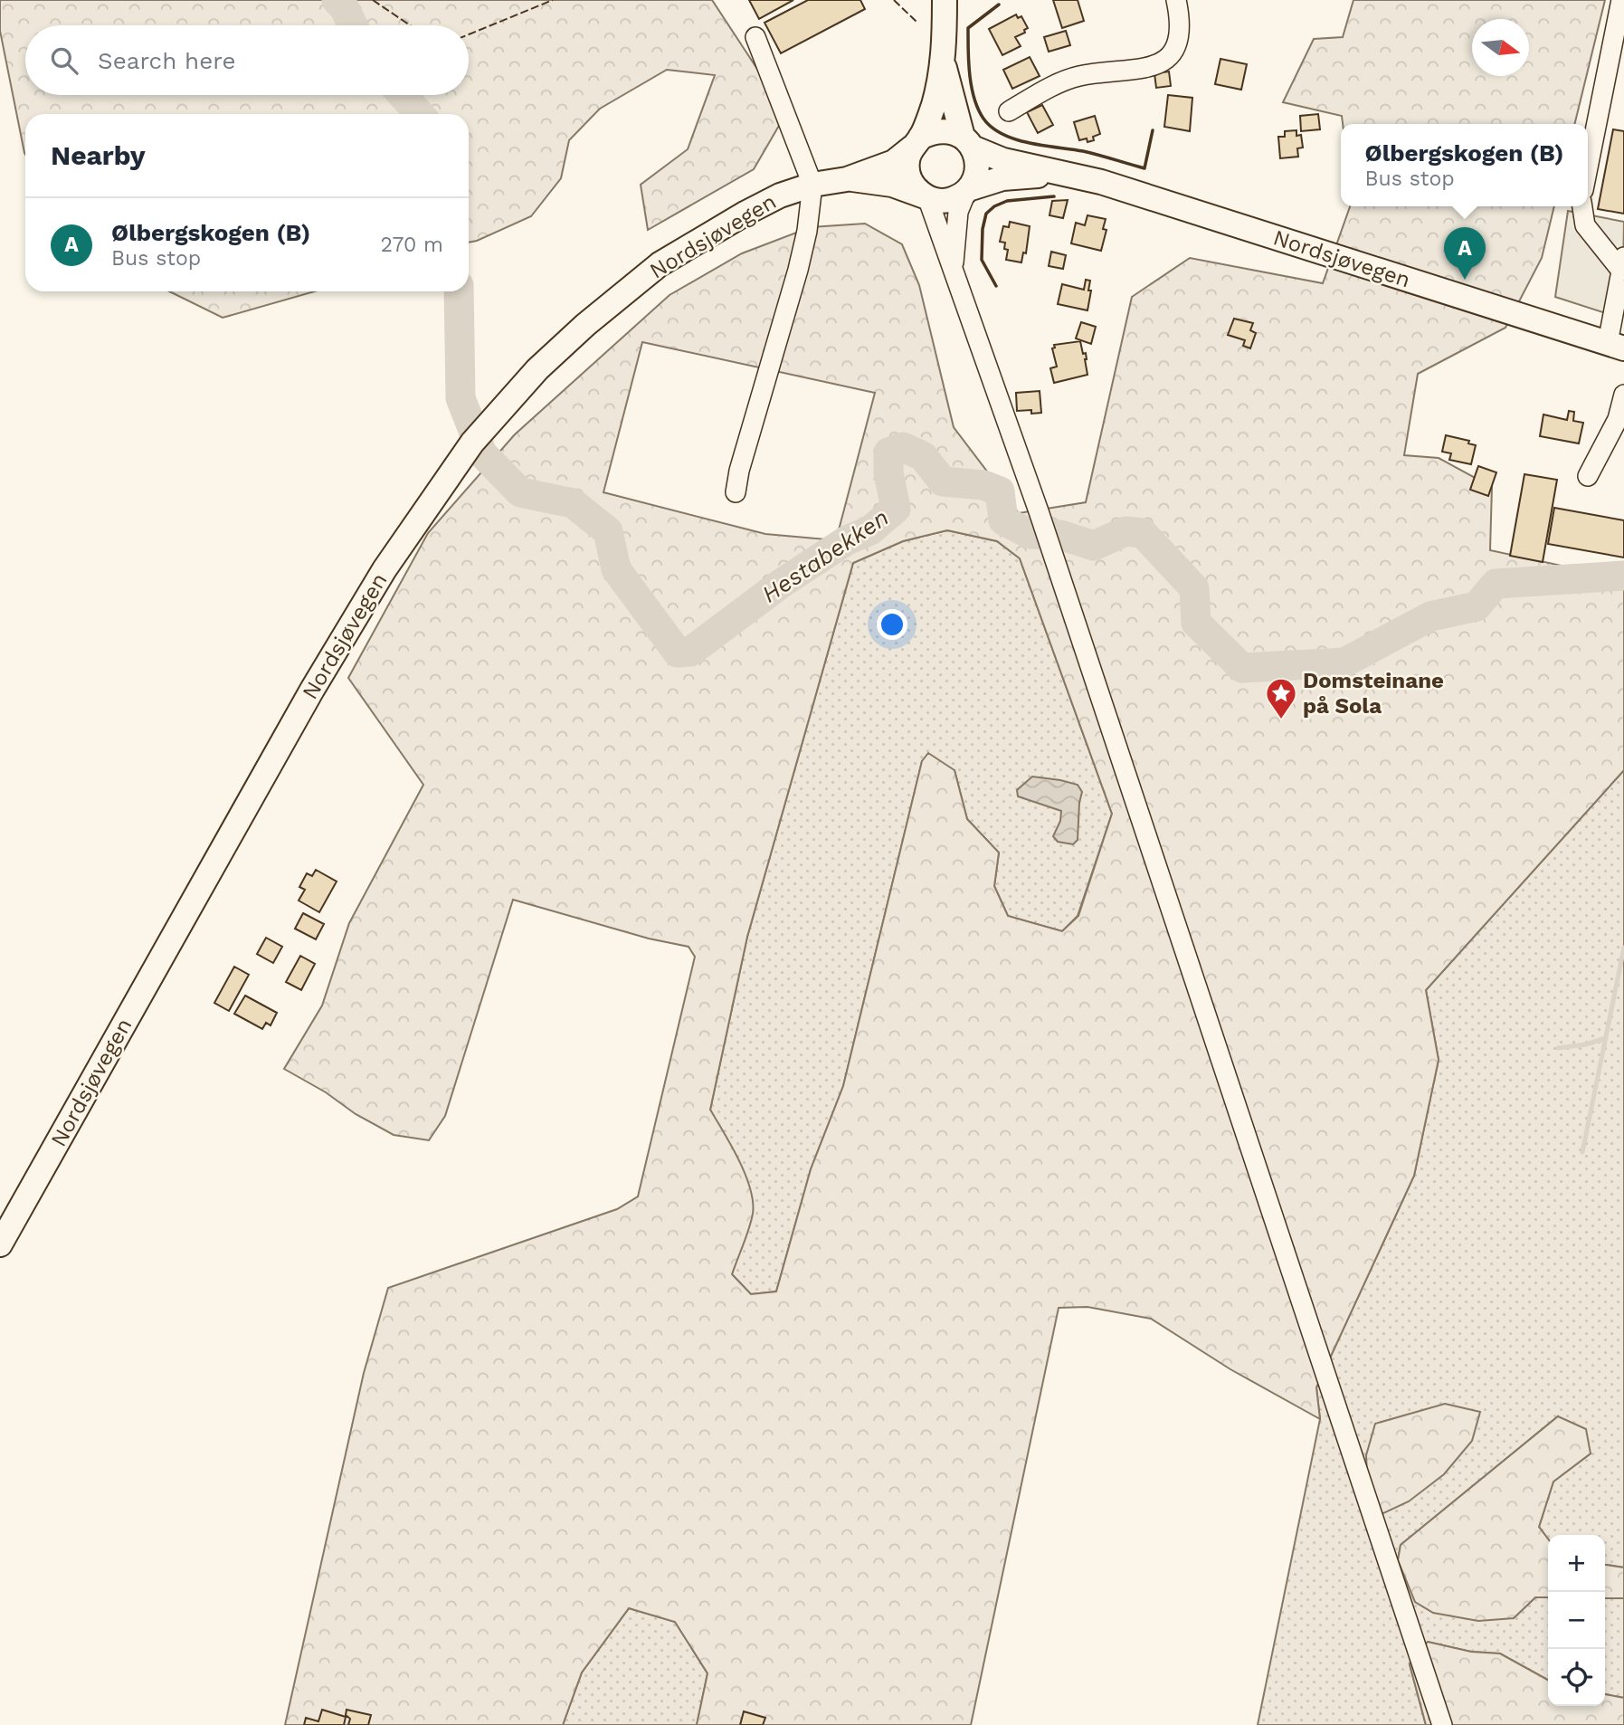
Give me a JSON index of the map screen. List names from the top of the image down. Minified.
{"streets":{"main road":["Nordsjøvegen"]},"water":["Hestabekken"],"places":{"place":["Domsteinane på Sola"]},"north":"right","page":{"search":"Search here","heading":"Nearby","popup":["Ølbergskogen (B)","Bus stop"],"list":[{"mark":"A","name":"Ølbergskogen (B)","note":"Bus stop","value":"270 m"}],"pins":"A","map_buttons":["+","−"]}}
